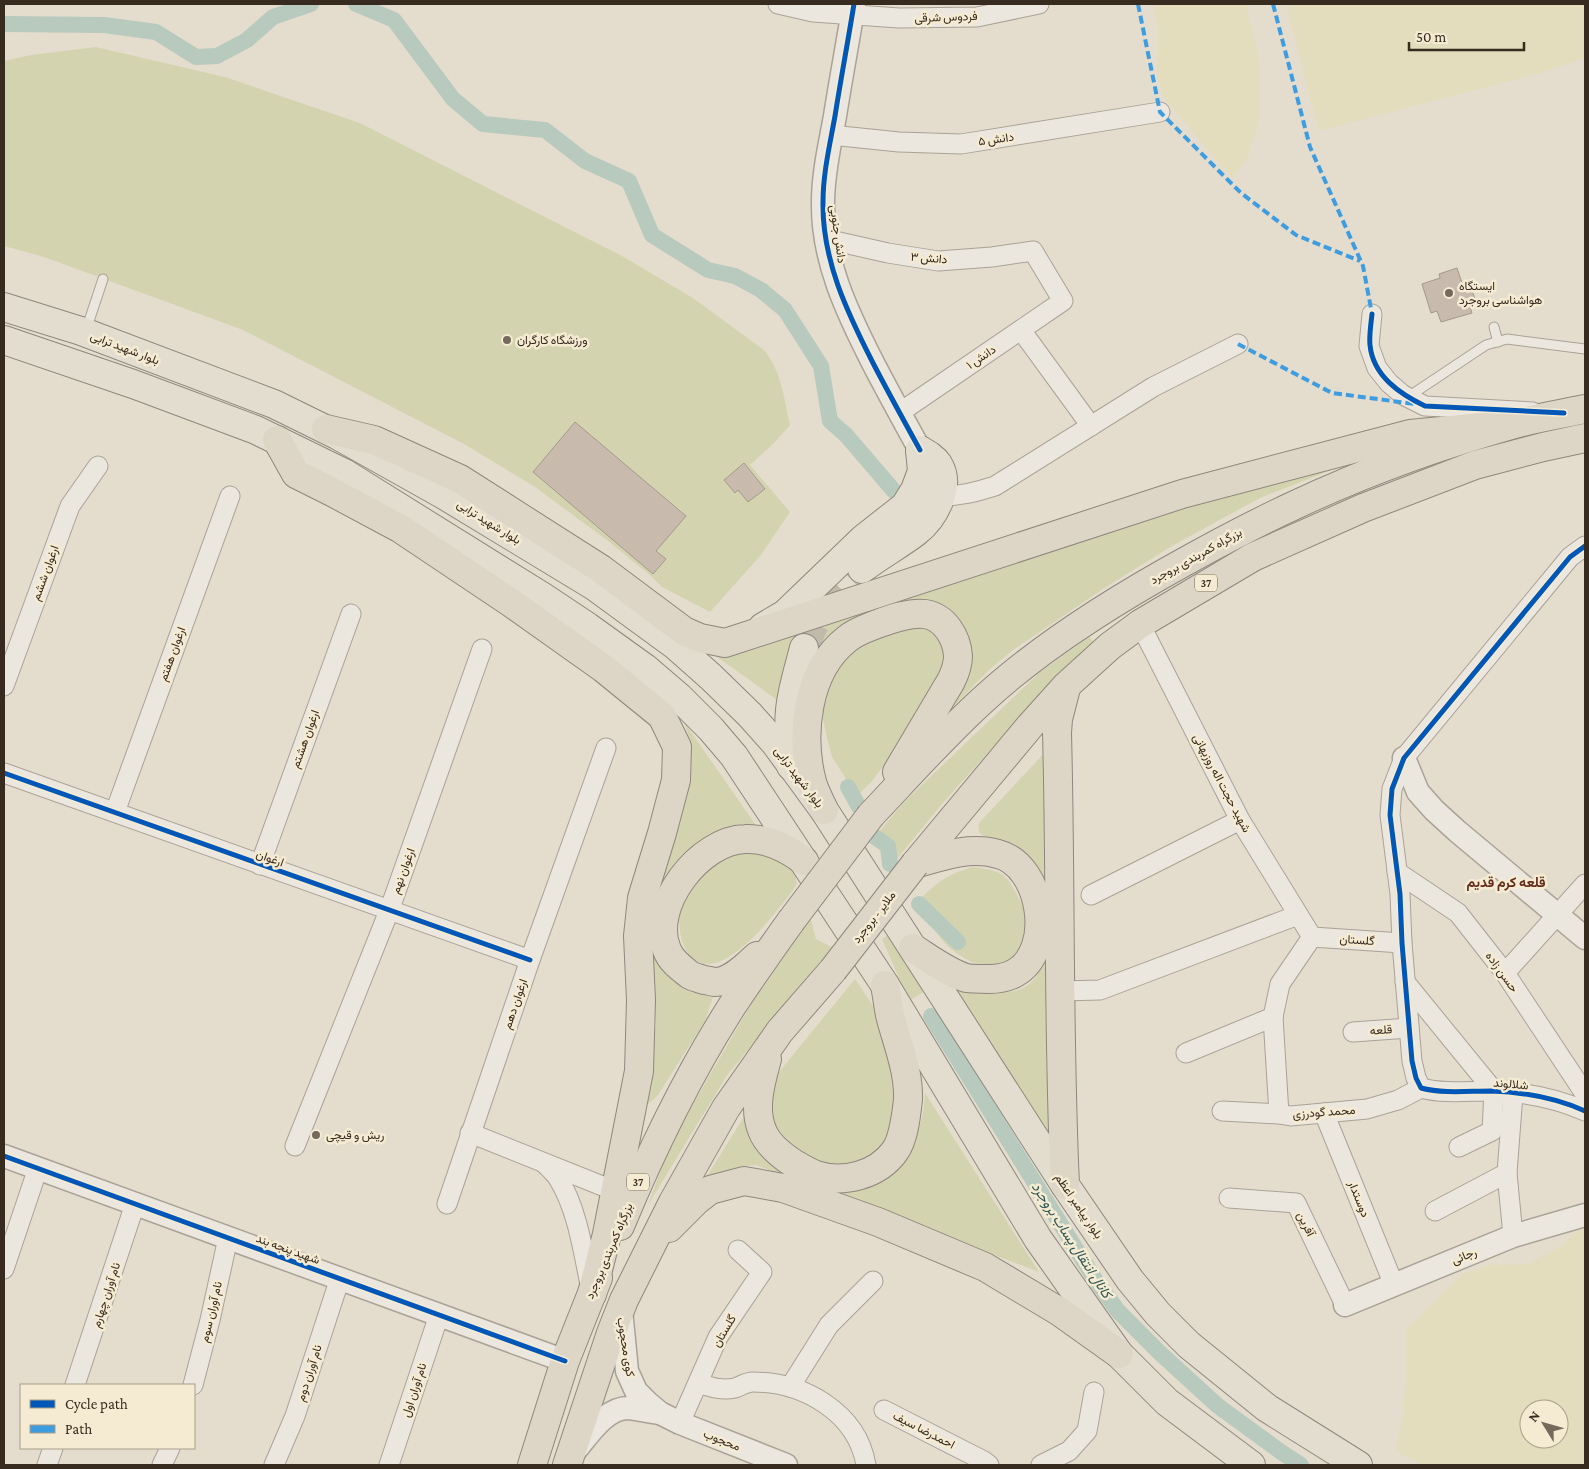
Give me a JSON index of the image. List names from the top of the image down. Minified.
{"streets":{"highway":["بزرگراه کمربندی بروجرد","37","ملایر - بروجرد"],"main road":["بلوار شهید ترابی","بلوار پیامبر اعظم"],"street":["فردوس شرقی","دانش ۵","دانش جنوبی","دانش ۳","دانش ۱","ارغوان ششم","ارغوان هفتم","ارغوان هشتم","شهید حجت اله روزبهانی","ارغوان","ارغوان نهم","گلستان","حسن زاده","ارغوان دهم","قلعه","شلالوند","محمد گودرزی","دوستدار","آفرین","شهید پنجه بند","رجائی","نام آوران چهارم","نام آوران سوم","کوی محجوب","نام آوران دوم","نام آوران اول","احمدرضا سیف","محجوب"]},"crossings":[["فردوس شرقی","دانش جنوبی"],["دانش ۵","دانش جنوبی"],["دانش جنوبی","دانش ۳"],["دانش جنوبی","دانش ۱"],["دانش ۳","دانش ۱"],["بلوار شهید ترابی","بلوار پیامبر اعظم"],["بزرگراه کمربندی بروجرد","37"],["بزرگراه کمربندی بروجرد","شهید پنجه بند"],["37","شهید حجت اله روزبهانی"],["37","ملایر - بروجرد"],["37","کوی محجوب"],["ارغوان هفتم","ارغوان"],["ارغوان هشتم","ارغوان"],["شهید حجت اله روزبهانی","گلستان"],["ارغوان","ارغوان نهم"],["ارغوان","ارغوان دهم"],["گلستان","محجوب"],["شلالوند","محمد گودرزی"],["محمد گودرزی","دوستدار"],["دوستدار","رجائی"],["آفرین","رجائی"],["شهید پنجه بند","نام آوران چهارم"],["شهید پنجه بند","نام آوران سوم"],["شهید پنجه بند","نام آوران دوم"],["شهید پنجه بند","نام آوران اول"],["کوی محجوب","محجوب"]],"districts":["قلعه کرم قدیم"],"water":["کانال انتقال پساب بروجرد"],"places":["ایستگاه هواشناسی بروجرد","ورزشگاه کارگران","ریش و قیچی"],"legend":["Cycle path","Path"],"scale_bar":"50 m","north":"top left"}
